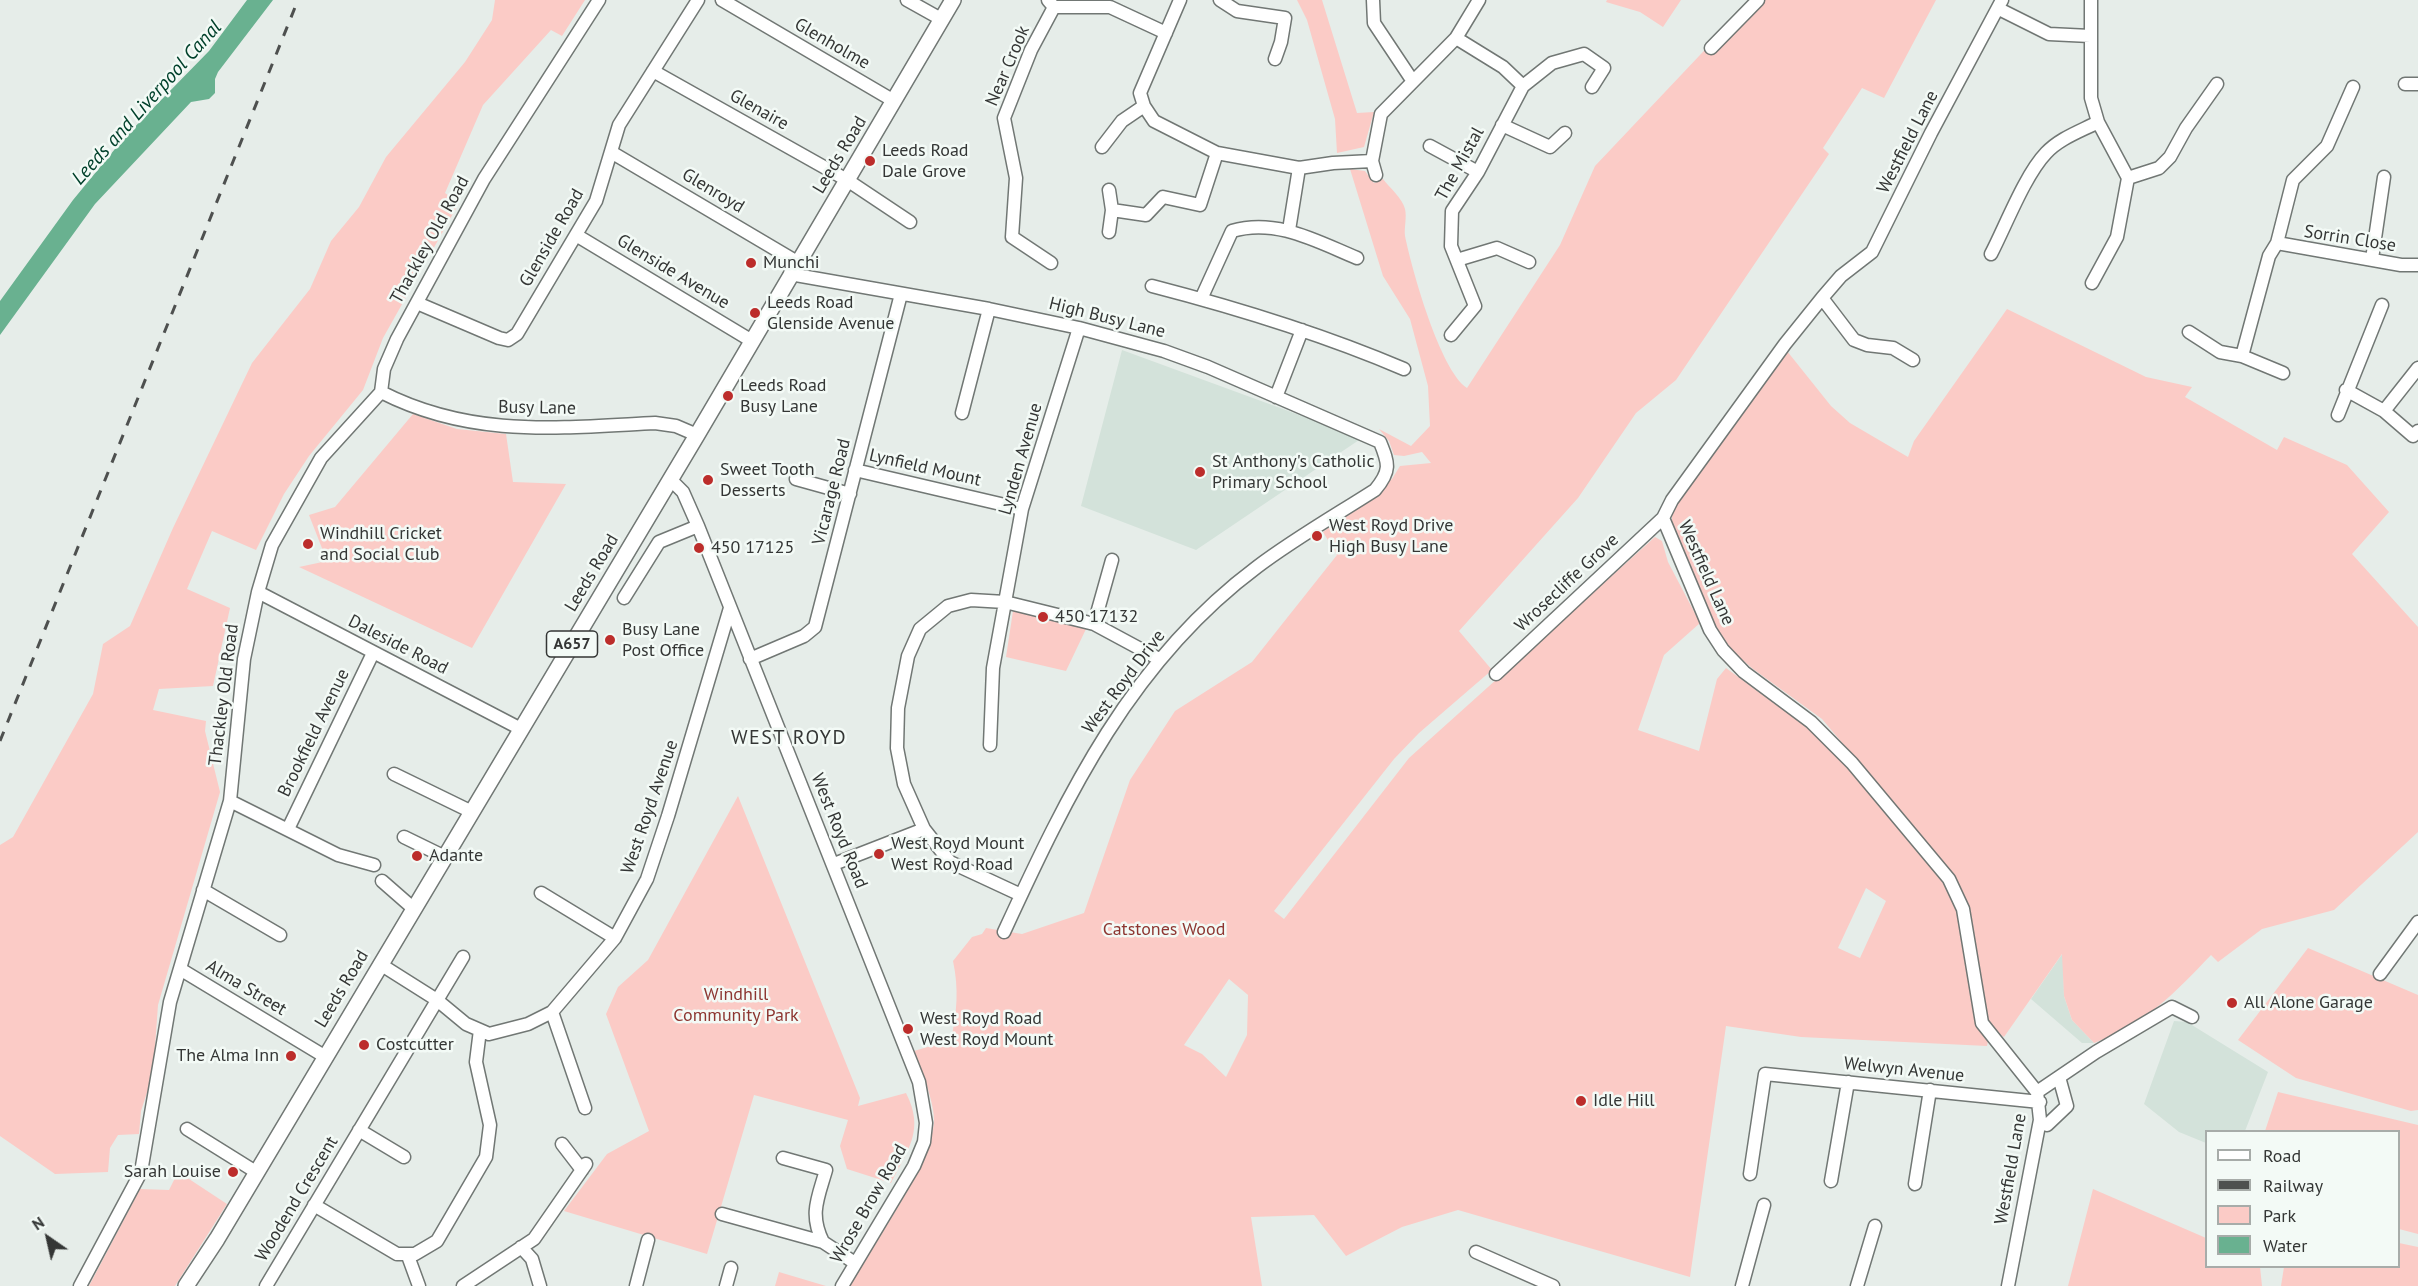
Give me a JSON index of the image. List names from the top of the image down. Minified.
{"streets":{"main road":["Leeds Road","A657"],"street":["Glenholme","Near Crook","Glenaire","Westfield Lane","The Mistal","Glenroyd","Glenside Road","Sorrin Close","Thackley Old Road","Glenside Avenue","High Busy Lane","Busy Lane","Lynden Avenue","Lynfield Mount","Vicarage Road","Wrosecliffe Grove","Daleside Road","West Royd Drive","Brookfield Avenue","West Royd Avenue","West Royd Road","Alma Street","Welwyn Avenue","Woodend Crescent","Wrose Brow Road"]},"crossings":[["Glenholme","Leeds Road"],["Glenaire","Leeds Road"],["Glenaire","Glenside Road"],["Westfield Lane","Wrosecliffe Grove"],["Westfield Lane","Welwyn Avenue"],["Leeds Road","Glenroyd"],["Leeds Road","Glenside Avenue"],["Leeds Road","High Busy Lane"],["Leeds Road","Busy Lane"],["Leeds Road","Daleside Road"],["Leeds Road","West Royd Road"],["Leeds Road","Alma Street"],["Glenroyd","Glenside Road"],["Glenroyd","High Busy Lane"],["Glenside Road","Thackley Old Road"],["Glenside Road","Glenside Avenue"],["Thackley Old Road","Busy Lane"],["Thackley Old Road","Daleside Road"],["Thackley Old Road","Alma Street"],["High Busy Lane","Lynden Avenue"],["High Busy Lane","Vicarage Road"],["High Busy Lane","West Royd Drive"],["Lynden Avenue","Lynfield Mount"],["Lynfield Mount","Vicarage Road"],["Vicarage Road","West Royd Road"],["Daleside Road","Brookfield Avenue"],["West Royd Avenue","West Royd Road"],["West Royd Road","Wrose Brow Road"]],"districts":["WEST ROYD"],"water":["Leeds and Liverpool Canal"],"parks":["Catstones Wood","Windhill Community Park"],"places":["Leeds Road Dale Grove","Munchi","Leeds Road Glenside Avenue","Leeds Road Busy Lane","St Anthony's Catholic Primary School","Sweet Tooth Desserts","West Royd Drive High Busy Lane","Windhill Cricket and Social Club","450 17125","450 17132","Busy Lane Post Office","West Royd Mount West Royd Road","Adante","All Alone Garage","West Royd Road West Royd Mount","Costcutter","The Alma Inn","Idle Hill","Sarah Louise"],"legend":["Road","Railway","Park","Water"],"north":"top left"}
